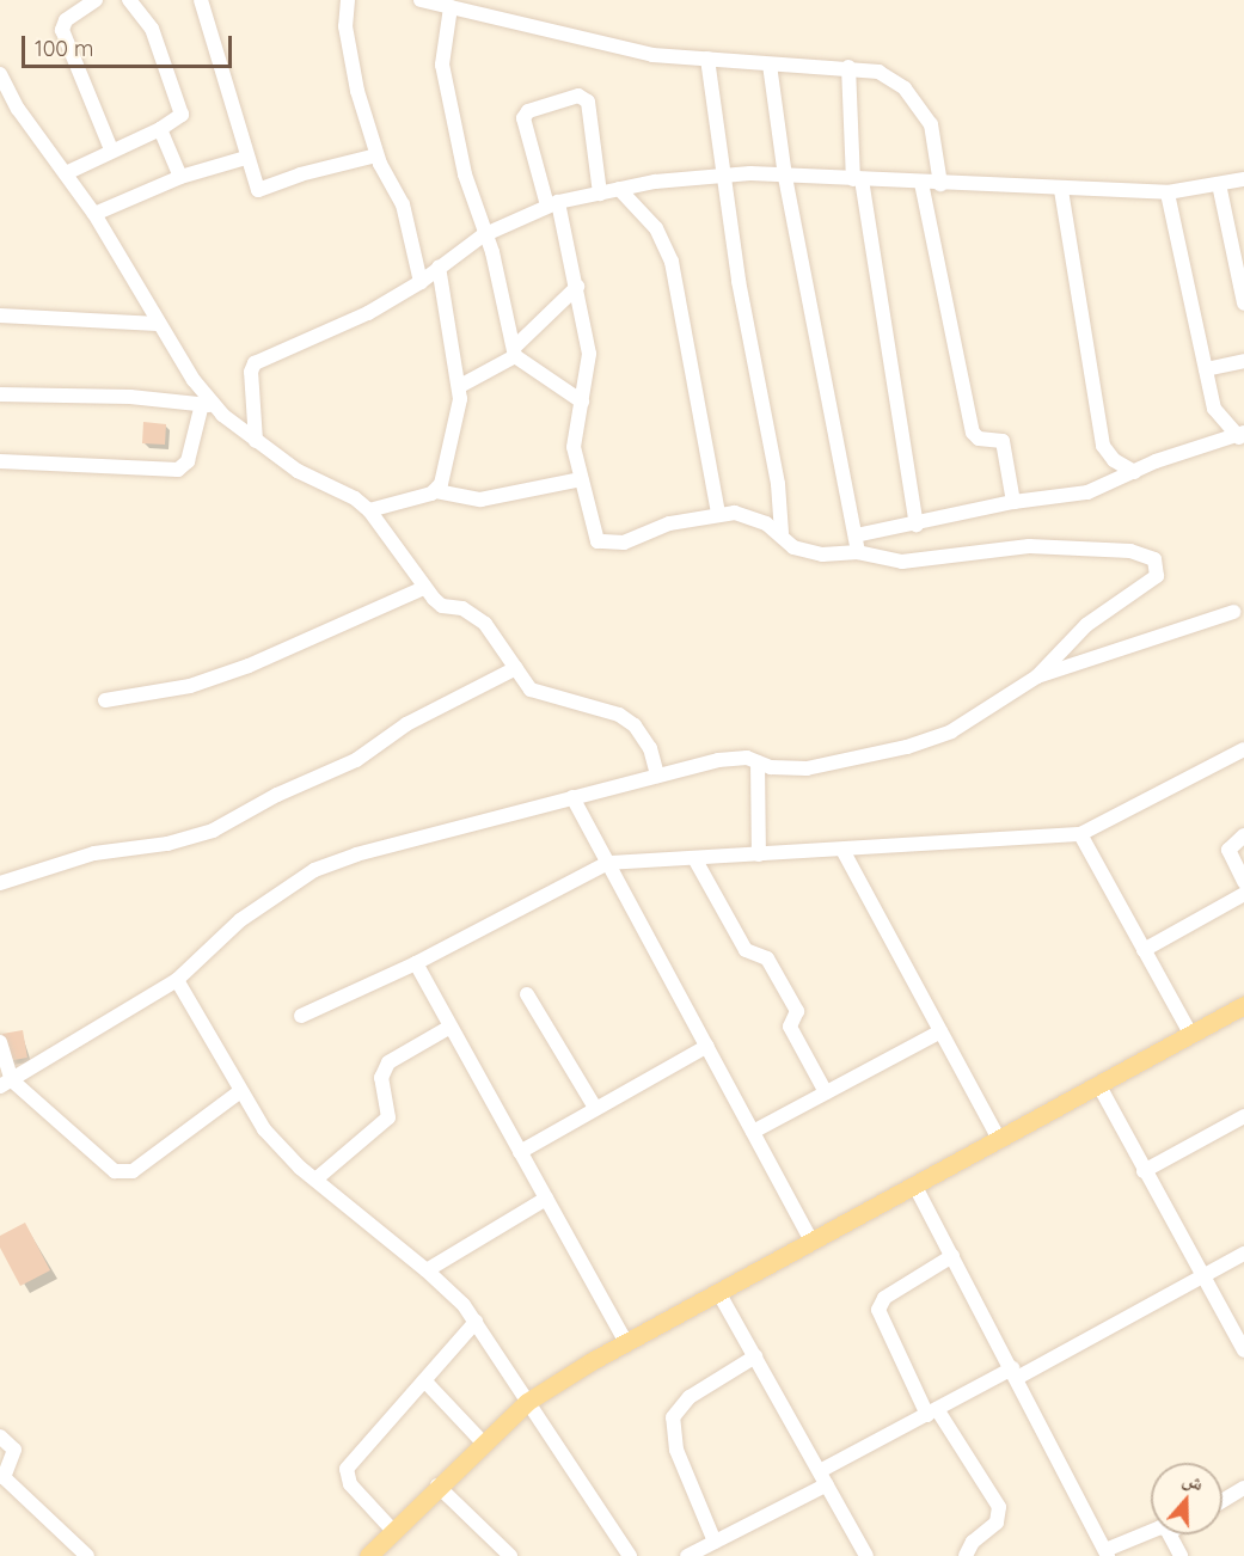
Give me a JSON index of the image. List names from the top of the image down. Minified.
{"scale_bar":"100 m","north":"top"}
